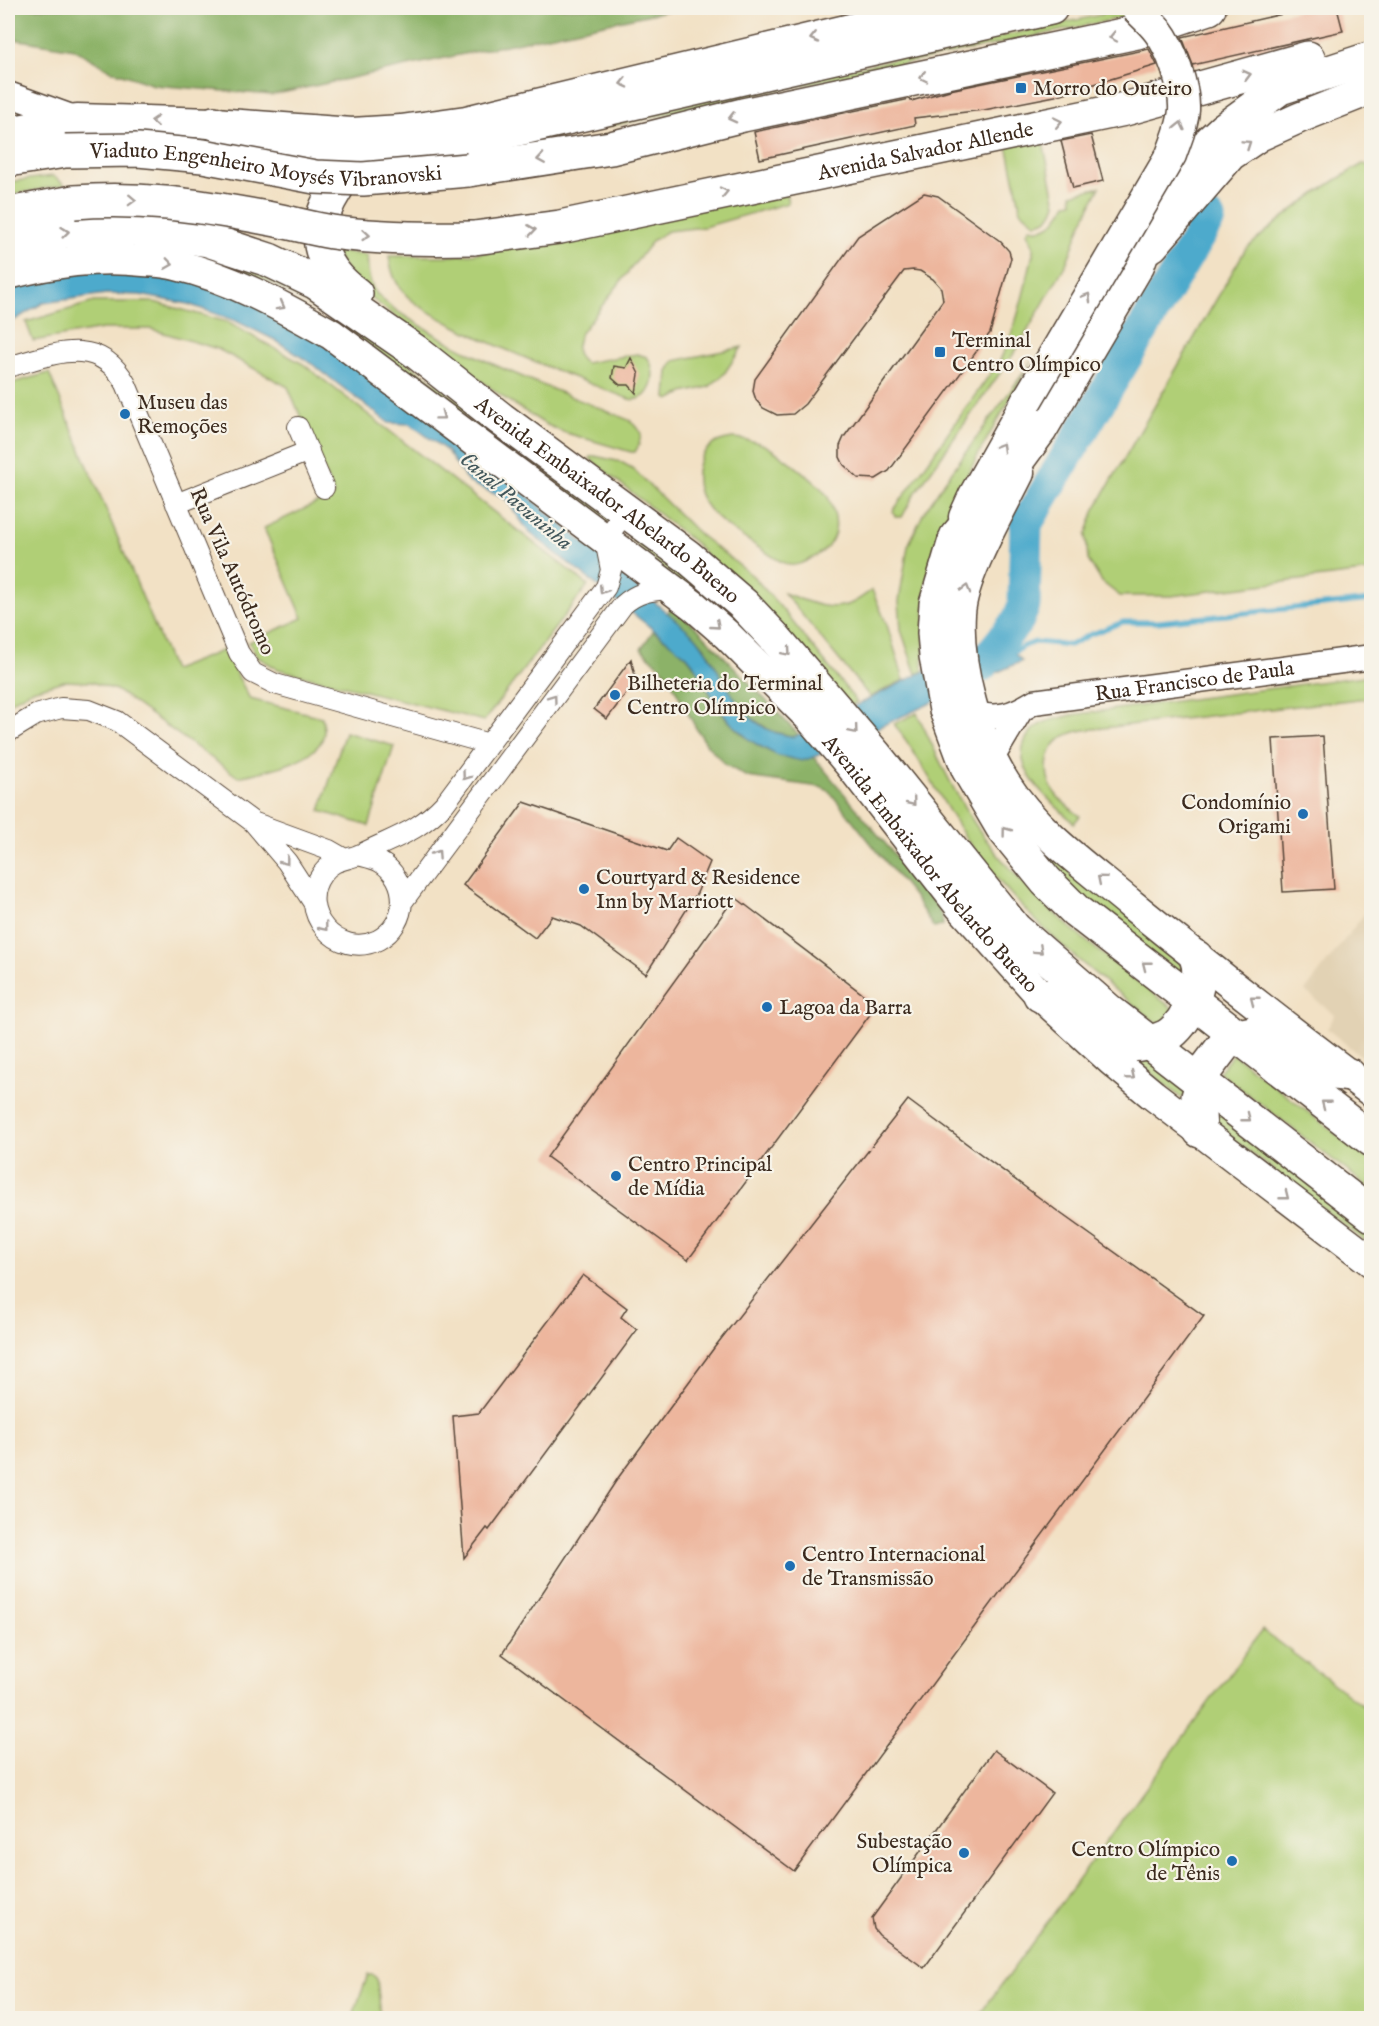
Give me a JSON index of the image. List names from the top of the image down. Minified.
{"streets":{"highway":["Avenida Salvador Allende","Viaduto Engenheiro Moysés Vibranovski","Avenida Embaixador Abelardo Bueno"],"street":["Rua Vila Autódromo","Rua Francisco de Paula"]},"water":["Canal Pavuninha"],"places":{"transit":["Morro do Outeiro","Terminal Centro Olímpico"],"other":["Museu das Remoções","Bilheteria do Terminal Centro Olímpico","Condomínio Origami","Courtyard & Residence Inn by Marriott","Lagoa da Barra","Centro Principal de Mídia","Centro Internacional de Transmissão","Subestação Olímpica","Centro Olímpico de Tênis"]}}
